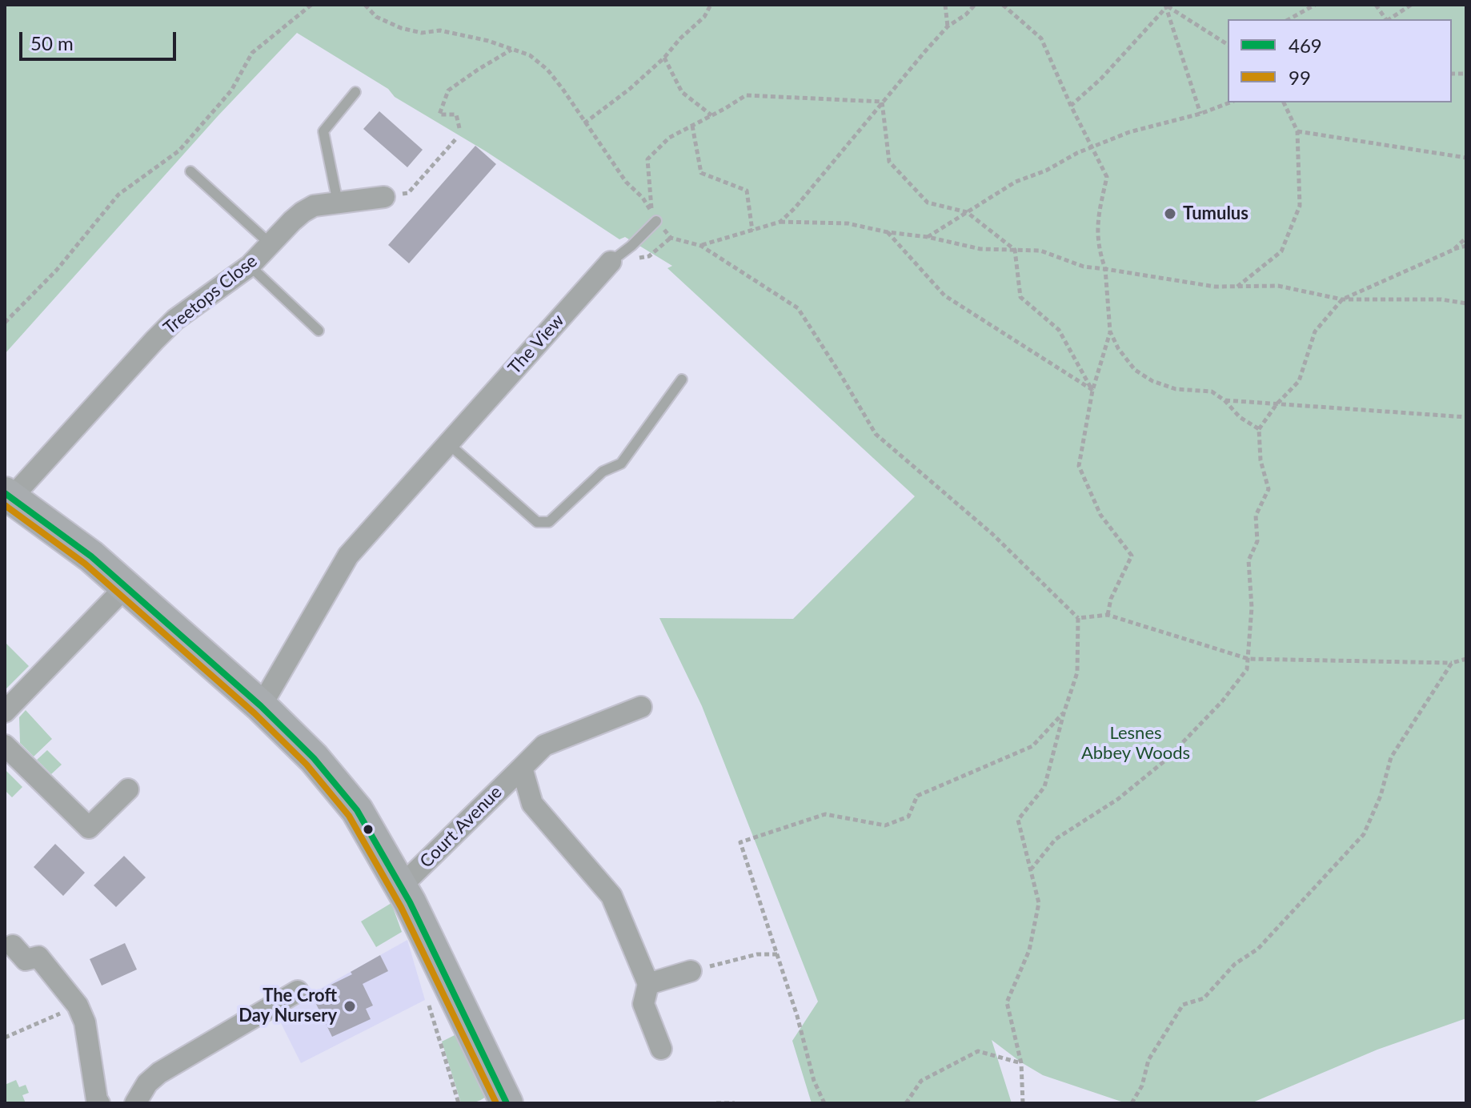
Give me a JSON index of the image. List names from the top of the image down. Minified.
{"streets":{"street":["Treetops Close","The View","Court Avenue"]},"parks":["Lesnes Abbey Woods"],"places":["Tumulus","The Croft Day Nursery"],"lines":["transit line 469","transit line 99"],"legend":["469","99"],"scale_bar":"50 m"}
